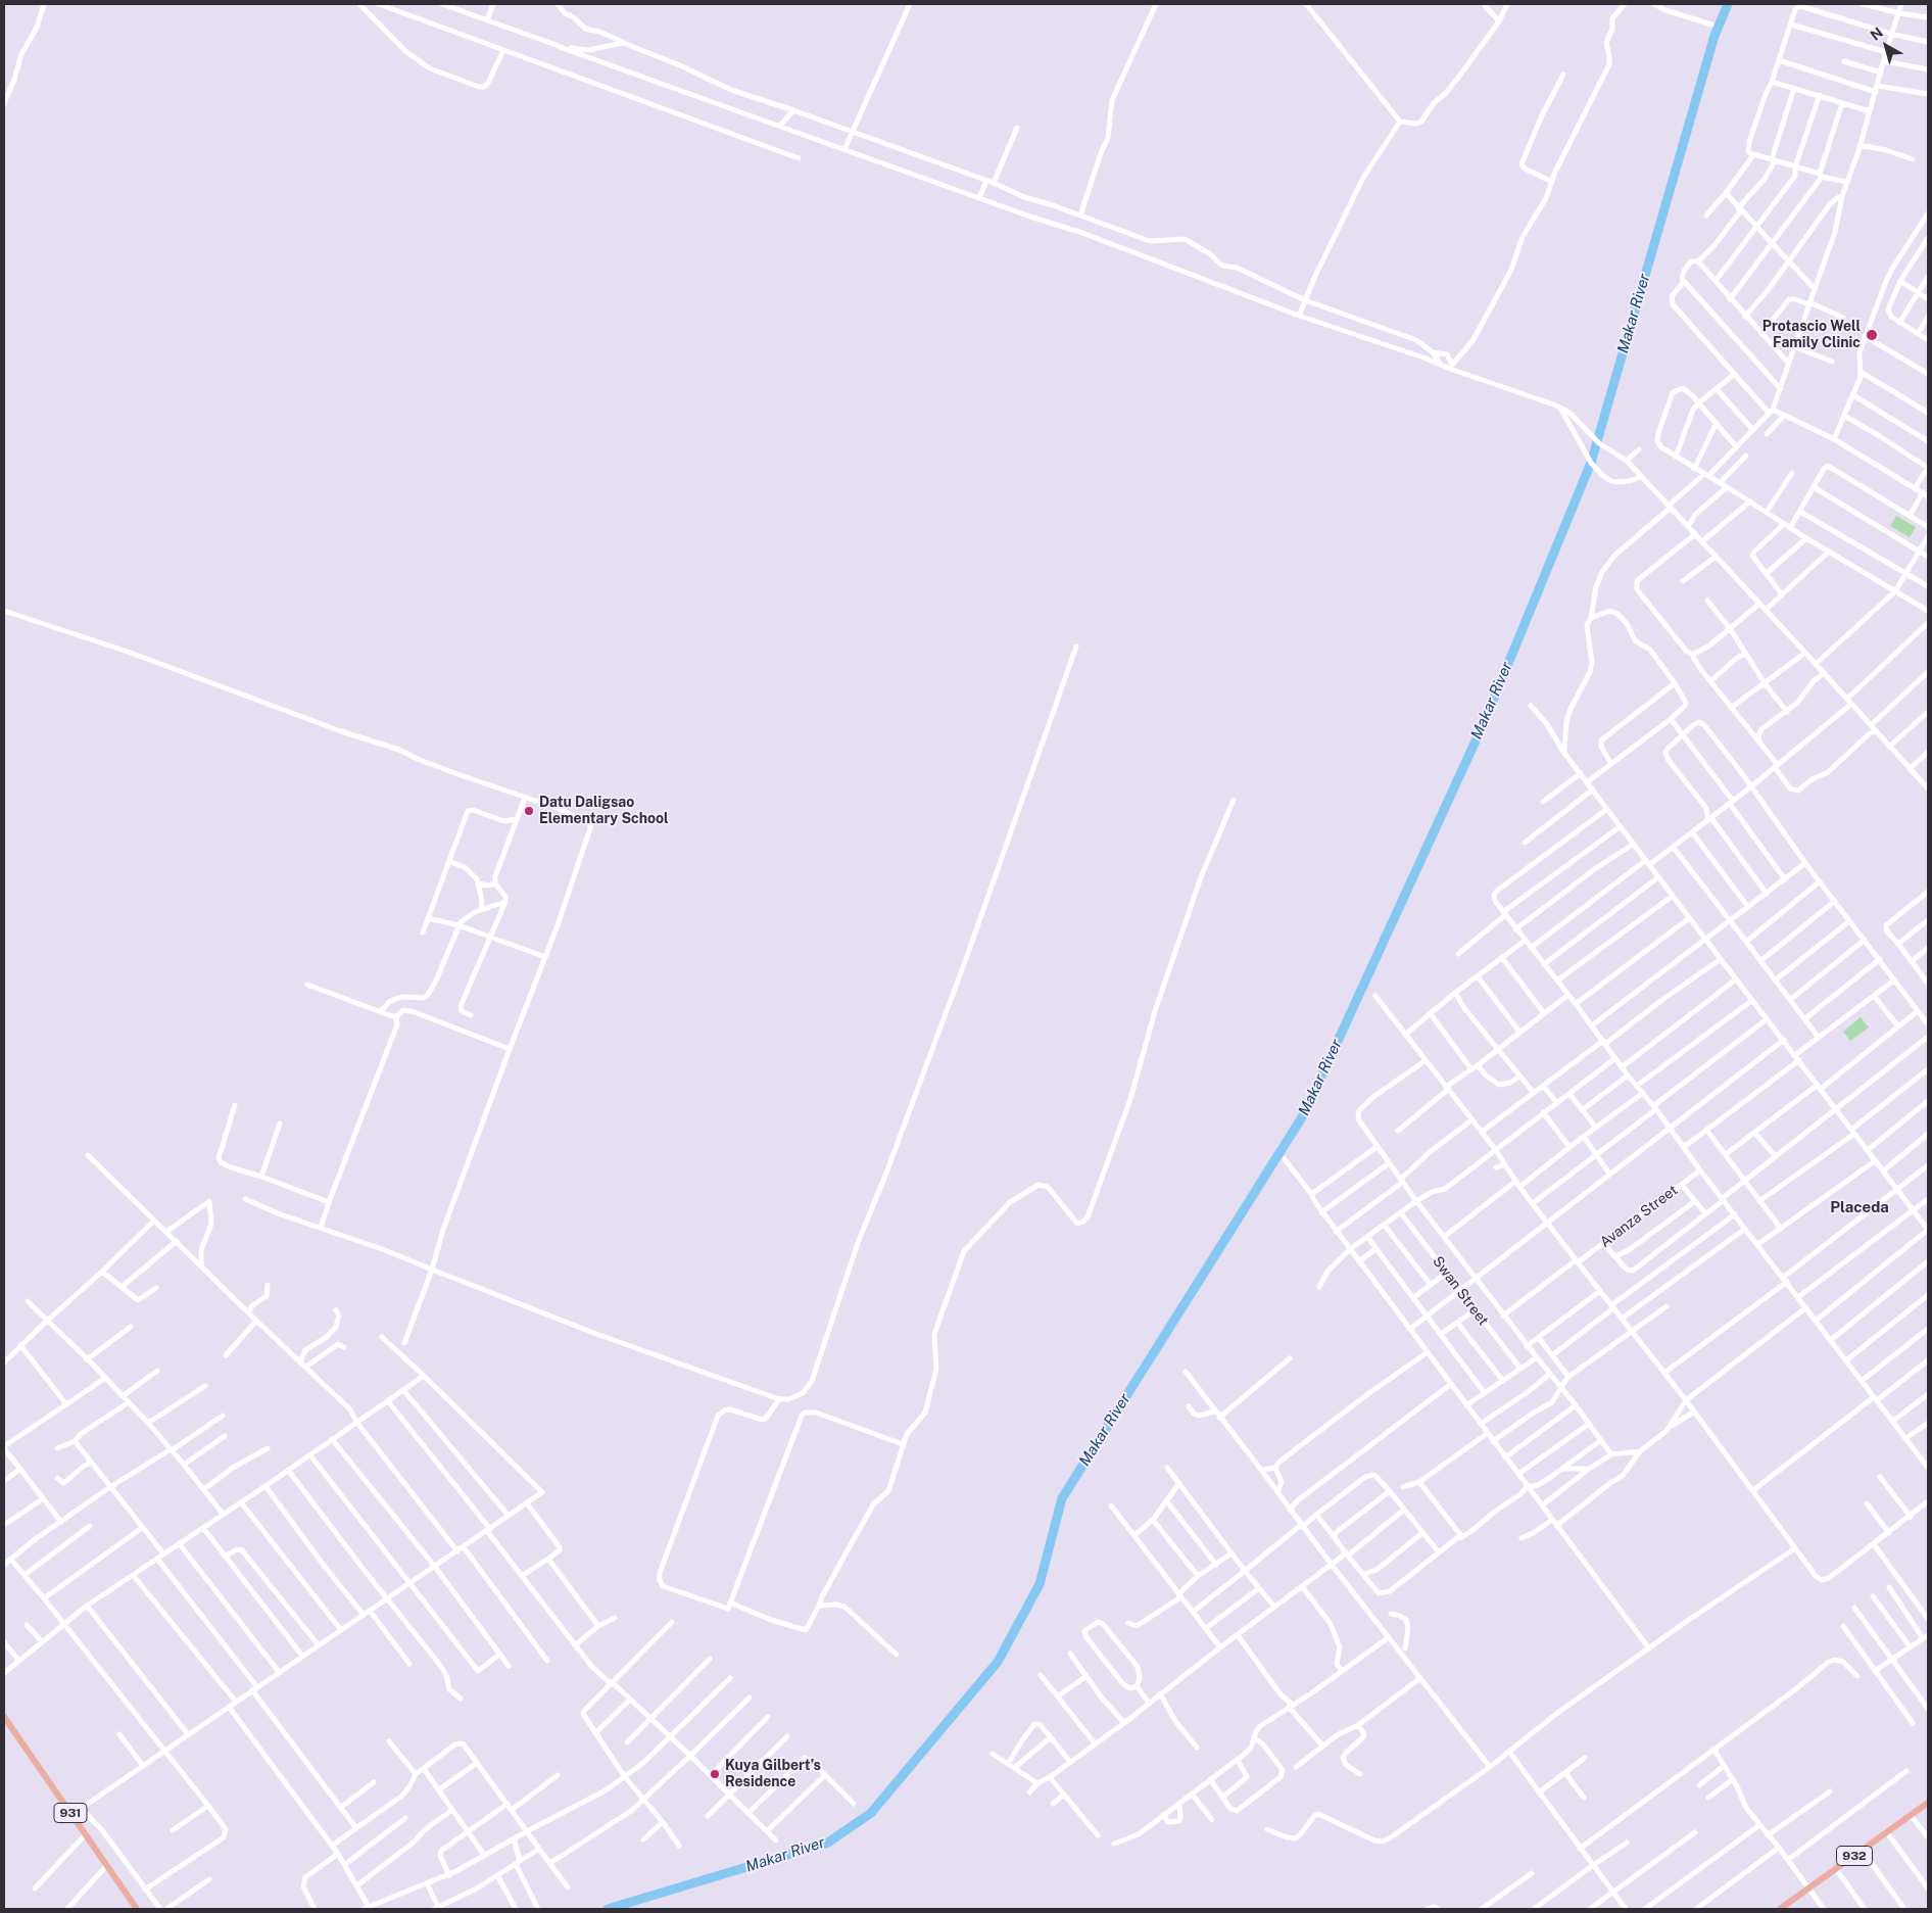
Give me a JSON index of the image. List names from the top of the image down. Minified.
{"streets":{"main road":["931","932"],"street":["Avanza Street","Swan Street"]},"districts":["Placeda"],"water":["Makar River"],"places":["Protascio Well Family Clinic","Datu Daligsao Elementary School","Kuya Gilbert’s Residence"],"north":"top left"}
